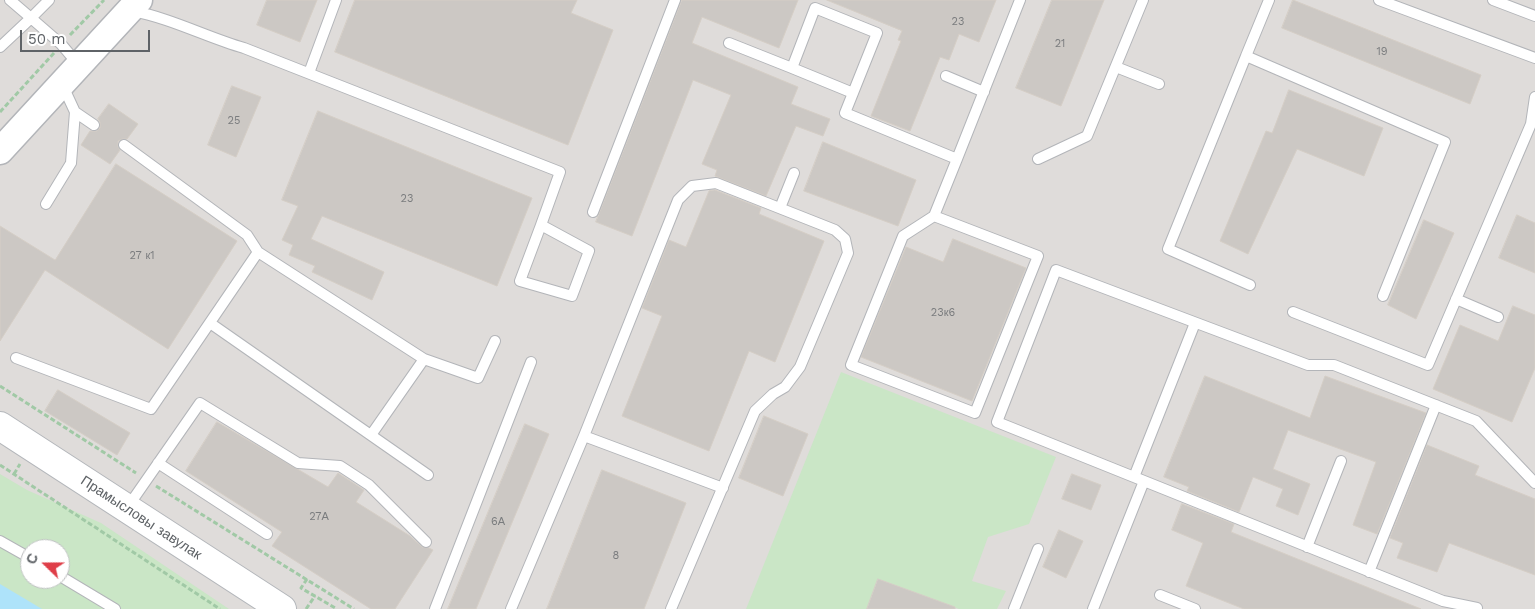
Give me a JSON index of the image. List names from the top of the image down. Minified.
{"streets":{"main road":["Прамысловы завулак"]},"house_numbers":["23","21","19","25","23","27 к1","23к6","27А","6А","8"],"scale_bar":"50 m","north":"left"}
